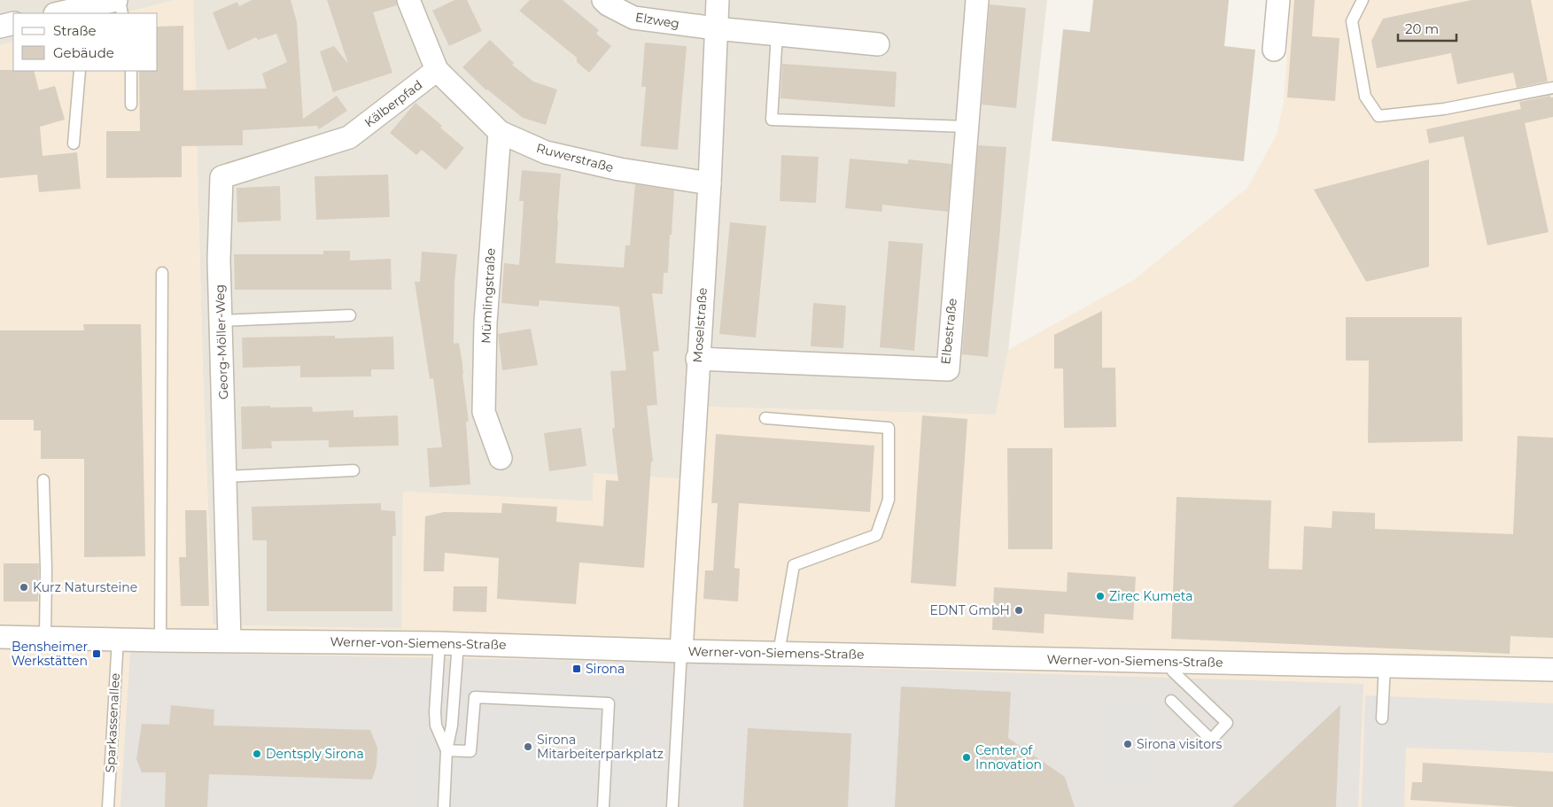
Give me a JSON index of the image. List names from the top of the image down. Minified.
{"streets":{"street":["Elzweg","Kälberpfad","Ruwerstraße","Mümlingstraße","Moselstraße","Elbestraße","Georg-Möller-Weg","Werner-von-Siemens-Straße"],"lane":["Sparkassenallee"]},"crossings":[["Elzweg","Moselstraße"],["Kälberpfad","Ruwerstraße"],["Kälberpfad","Georg-Möller-Weg"],["Ruwerstraße","Mümlingstraße"],["Ruwerstraße","Moselstraße"],["Moselstraße","Elbestraße"],["Moselstraße","Werner-von-Siemens-Straße"],["Georg-Möller-Weg","Werner-von-Siemens-Straße"],["Werner-von-Siemens-Straße","Sparkassenallee"]],"places":{"other":["Kurz Natursteine","Zirec Kumeta","EDNT GmbH","Sirona visitors","Sirona Mitarbeiterparkplatz","Dentsply Sirona","Center of Innovation"],"transit":["Bensheimer Werkstätten","Sirona"]},"legend":["Straße","Gebäude"],"scale_bar":"20 m"}
